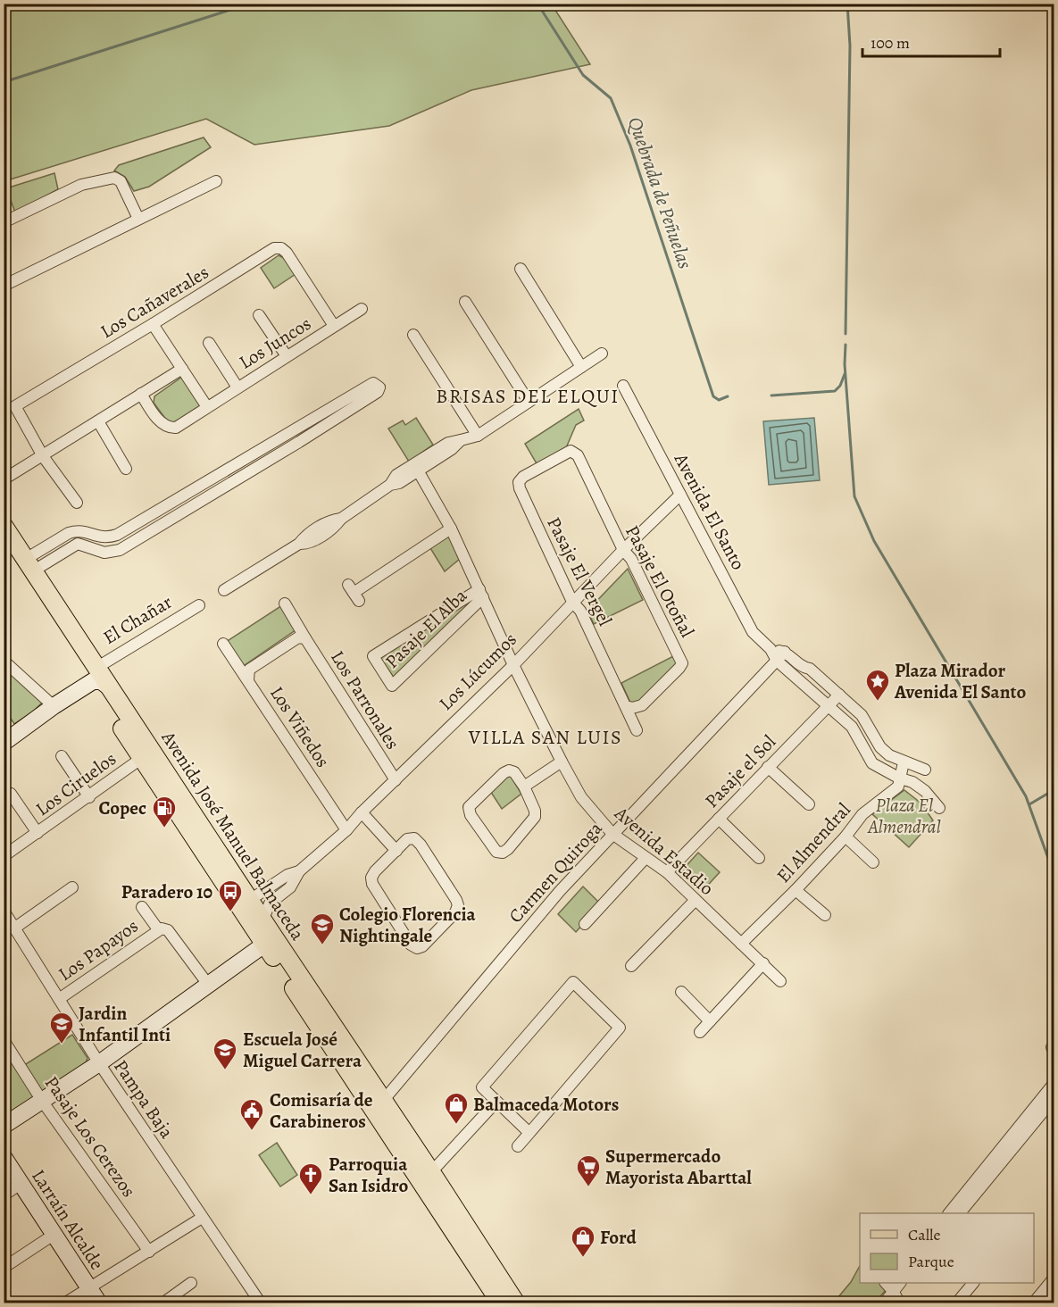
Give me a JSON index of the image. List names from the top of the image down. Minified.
{"streets":{"main road":["Avenida José Manuel Balmaceda"],"street":["Los Cañaverales","Los Juncos","Avenida El Santo","Pasaje El Vergel","Pasaje El Otoñal","El Chañar","Pasaje El Alba","Los Lúcumos","Los Parronales","Los Viñedos","Pasaje el Sol","Los Ciruelos","El Almendral","Avenida Estadio","Carmen Quiroga","Los Papayos","Pampa Baja","Pasaje Los Cerezos","Larraín Alcalde"]},"crossings":[["Los Cañaverales","Los Juncos"],["Avenida El Santo","Los Lúcumos"],["Avenida El Santo","Pasaje el Sol"],["Avenida El Santo","El Almendral"],["Avenida El Santo","Carmen Quiroga"],["Pasaje El Vergel","Pasaje El Otoñal"],["Pasaje El Vergel","Los Lúcumos"],["Pasaje El Otoñal","Los Lúcumos"],["El Chañar","Avenida José Manuel Balmaceda"],["Pasaje El Alba","Avenida Estadio"],["Los Lúcumos","Los Parronales"],["Los Lúcumos","Los Viñedos"],["Los Lúcumos","Avenida José Manuel Balmaceda"],["Los Lúcumos","Avenida Estadio"],["Pasaje el Sol","Avenida Estadio"],["Los Ciruelos","Avenida José Manuel Balmaceda"],["Avenida José Manuel Balmaceda","Carmen Quiroga"],["El Almendral","Avenida Estadio"],["Avenida Estadio","Carmen Quiroga"],["Los Papayos","Pampa Baja"]],"districts":["BRISAS DEL ELQUI","VILLA SAN LUIS"],"water":["Quebrada de Peñuelas"],"parks":["Plaza El Almendral"],"places":{"place":["Plaza Mirador Avenida El Santo"],"fuel station":["Copec"],"bus stop":["Paradero 10"],"school or university":["Colegio Florencia Nightingale","Jardin Infantil Inti","Escuela José Miguel Carrera"],"shop":["Balmaceda Motors","Ford"],"public building":["Comisaría de Carabineros"],"supermarket":["Supermercado Mayorista Abarttal"],"church":["Parroquia San Isidro"]},"legend":["Calle","Parque"],"scale_bar":"100 m"}
